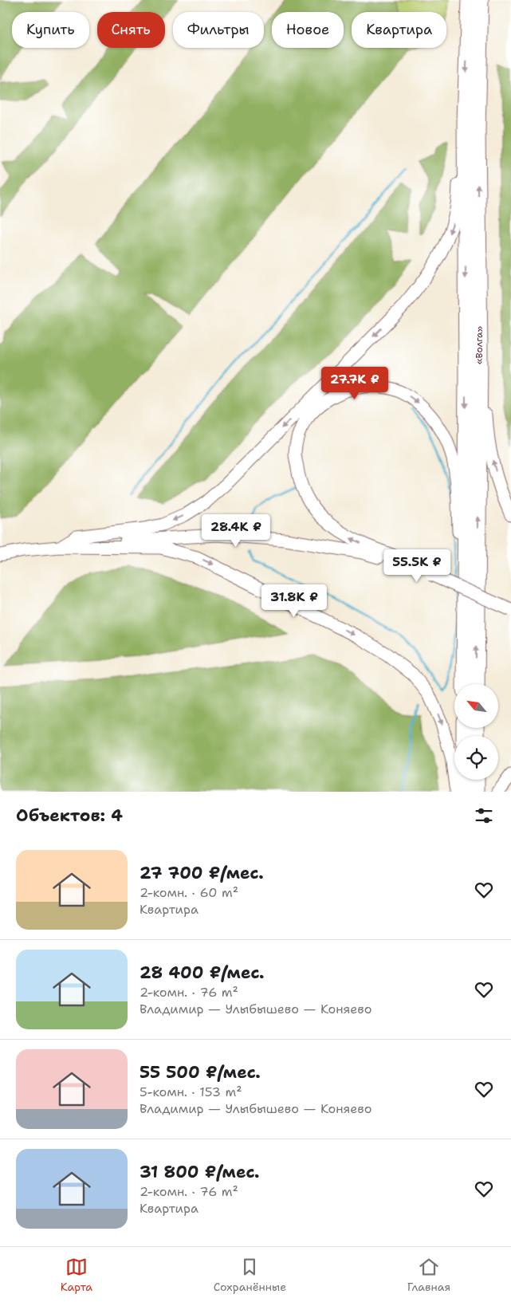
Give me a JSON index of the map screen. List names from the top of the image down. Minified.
{"streets":{"highway":["«Волга»"]},"north":"top left","page":{"chip":["Купить","Снять","Фильтры","Новое","Квартира"],"price":["27.7K ₽","28.4K ₽","55.5K ₽","31.8K ₽"],"heading":"Объектов: 4","list":[{"name":"27 700 ₽/мес.","note":"2-комн. · 60 m² · Квартира"},{"name":"28 400 ₽/мес.","note":"2-комн. · 76 m² · Владимир — Улыбышево — Коняево"},{"name":"55 500 ₽/мес.","note":"5-комн. · 153 m² · Владимир — Улыбышево — Коняево"},{"name":"31 800 ₽/мес.","note":"2-комн. · 76 m² · Квартира"}],"tabs":["Карта","Сохранённые","Главная"]}}
